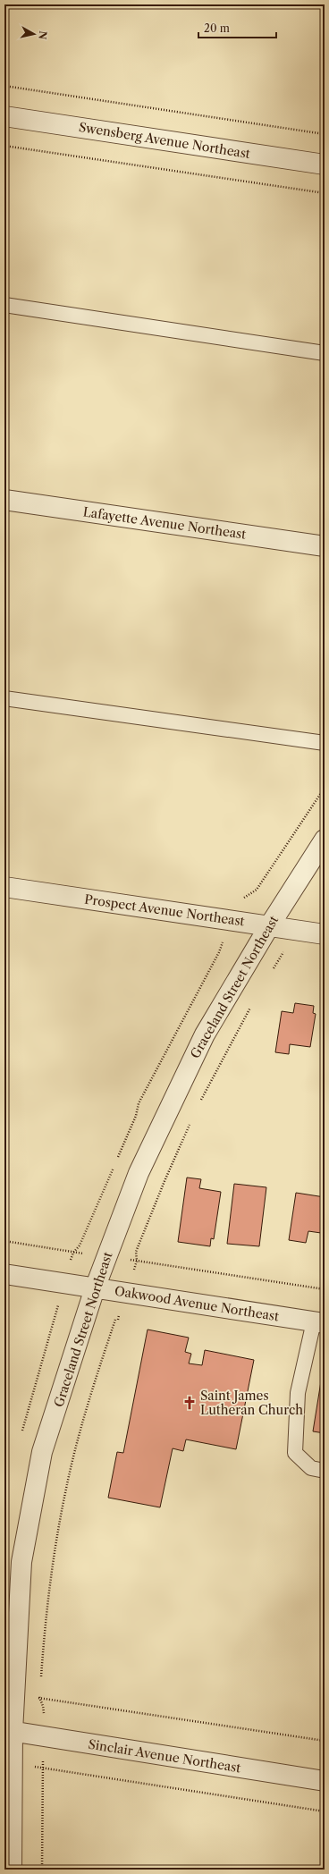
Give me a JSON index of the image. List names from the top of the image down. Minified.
{"streets":{"street":["Swensberg Avenue Northeast","Lafayette Avenue Northeast","Prospect Avenue Northeast","Graceland Street Northeast","Oakwood Avenue Northeast","Sinclair Avenue Northeast"]},"crossings":[["Prospect Avenue Northeast","Graceland Street Northeast"],["Graceland Street Northeast","Oakwood Avenue Northeast"],["Graceland Street Northeast","Sinclair Avenue Northeast"]],"places":{"church":["Saint James Lutheran Church"]},"scale_bar":"20 m","north":"right"}
